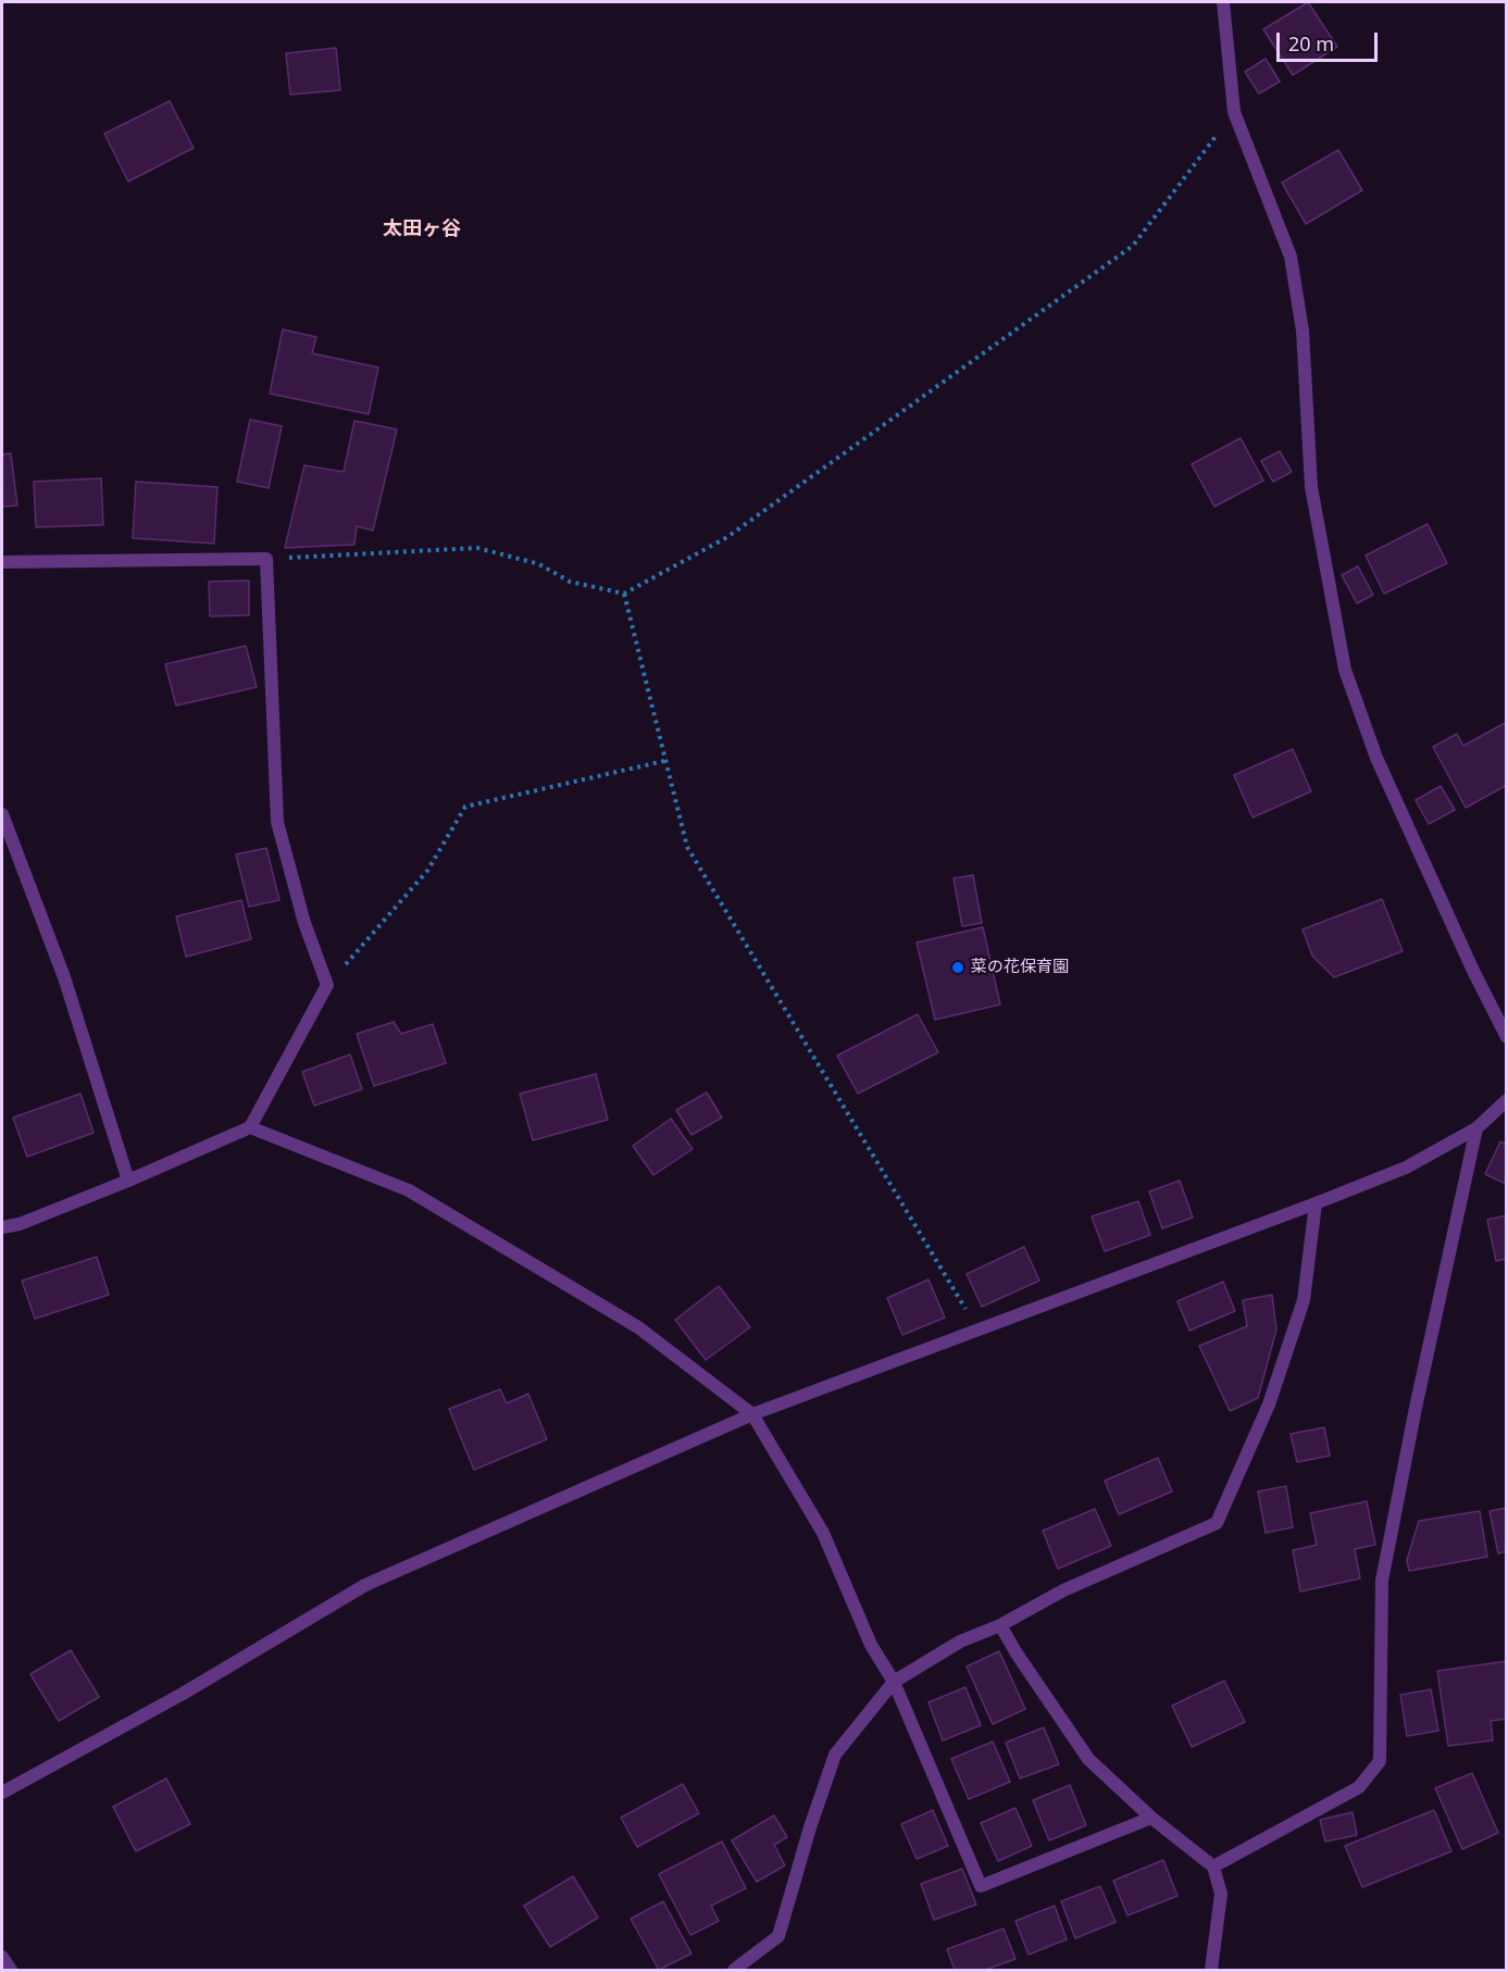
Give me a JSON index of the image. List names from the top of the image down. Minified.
{"districts":["太田ヶ谷"],"places":["菜の花保育園"],"scale_bar":"20 m"}
